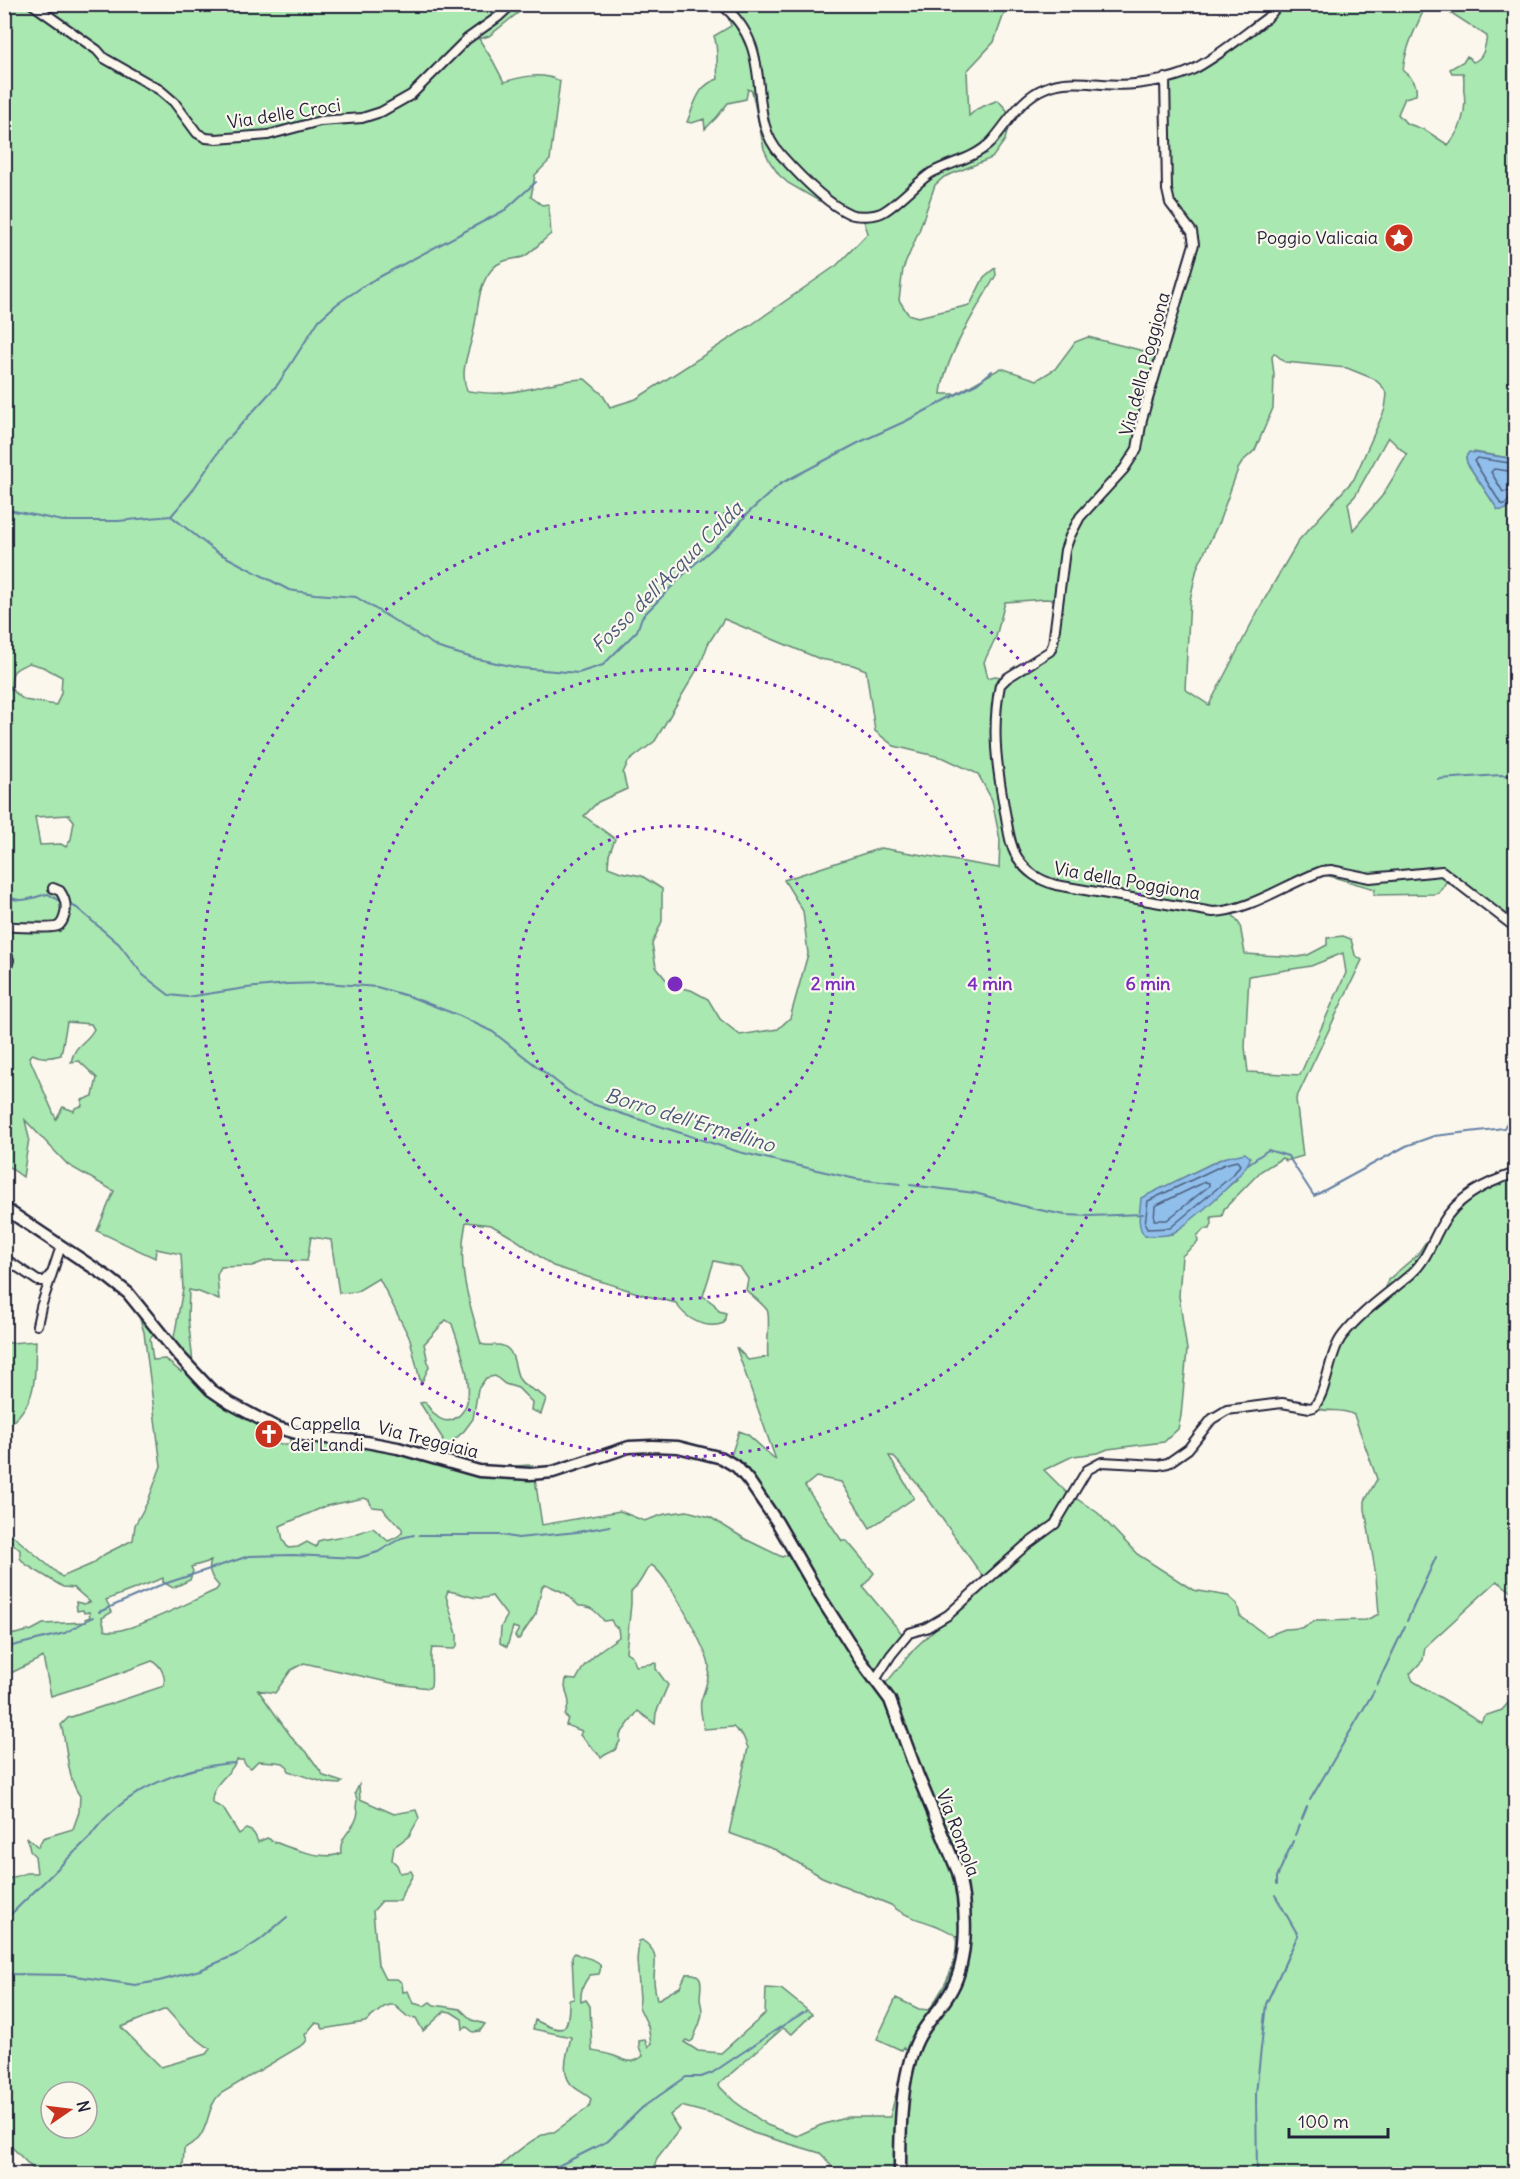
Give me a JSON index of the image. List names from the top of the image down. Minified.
{"streets":{"street":["Via delle Croci","Via della Poggiona","Via Treggiaia","Via Romola"]},"crossings":[["Via Treggiaia","Via Romola"]],"water":["Fosso dell'Acqua Calda","Borro dell'Ermellino"],"places":{"place":["Poggio Valicaia"],"church":["Cappella dei Landi"]},"scale_bar":"100 m","north":"right","rings":["2 min","4 min","6 min"]}
